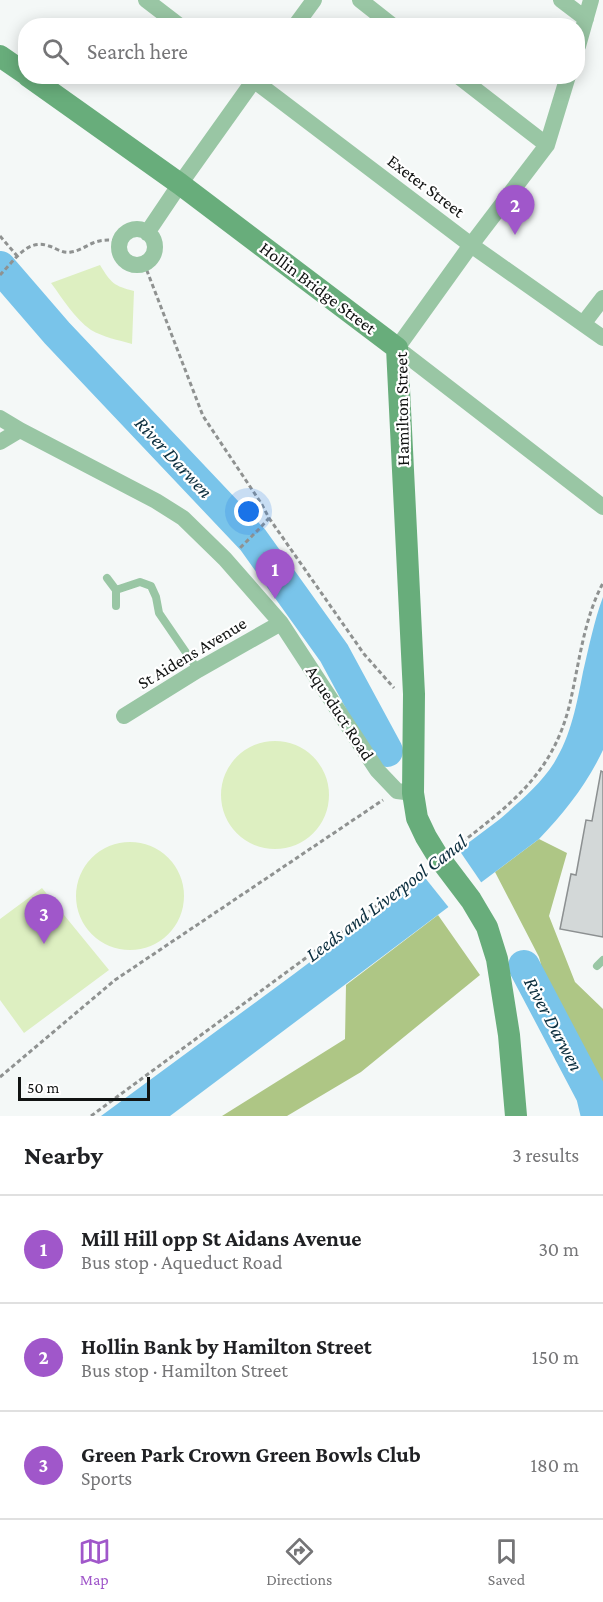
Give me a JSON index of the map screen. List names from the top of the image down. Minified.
{"streets":{"main road":["Hollin Bridge Street","Hamilton Street"],"street":["Exeter Street","St Aidens Avenue","Aqueduct Road"]},"crossings":[["Exeter Street","Hamilton Street"],["Hollin Bridge Street","Hamilton Street"],["Hamilton Street","Aqueduct Road"],["St Aidens Avenue","Aqueduct Road"]],"water":["River Darwen","Leeds and Liverpool Canal"],"scale_bar":"50 m","page":{"search":"Search here","pins":["2","1","3"],"scale":"50 m","heading":["Nearby","3 results"],"list":[{"mark":"1","name":"Mill Hill opp St Aidans Avenue","note":"Bus stop · Aqueduct Road","value":"30 m"},{"mark":"2","name":"Hollin Bank by Hamilton Street","note":"Bus stop · Hamilton Street","value":"150 m"},{"mark":"3","name":"Green Park Crown Green Bowls Club","note":"Sports","value":"180 m"}],"nav":["Map","Directions","Saved"]}}
